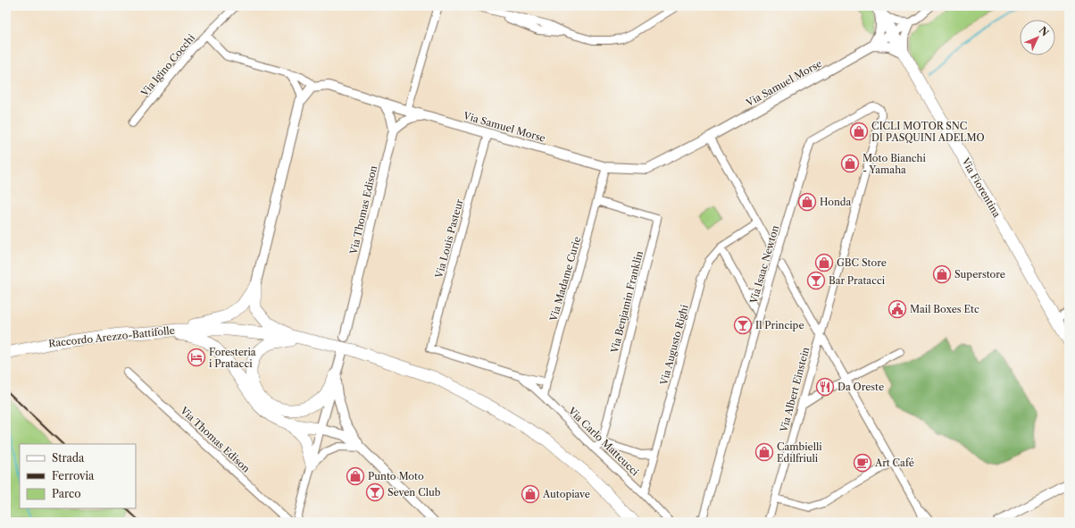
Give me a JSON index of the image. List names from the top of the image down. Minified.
{"streets":{"main road":["Via Fiorentina","Raccordo Arezzo-Battifolle"],"street":["Via Igino Cocchi","Via Samuel Morse","Via Thomas Edison","Via Louis Pasteur","Via Isaac Newton","Via Madame Curie","Via Benjamin Franklin","Via Augusto Righi","Via Albert Einstein","Via Carlo Matteucci"]},"crossings":[["Via Samuel Morse","Via Fiorentina"],["Via Samuel Morse","Via Louis Pasteur"],["Via Samuel Morse","Via Madame Curie"],["Via Louis Pasteur","Via Carlo Matteucci"],["Via Isaac Newton","Via Albert Einstein"],["Via Madame Curie","Via Benjamin Franklin"],["Via Madame Curie","Via Carlo Matteucci"],["Via Augusto Righi","Via Carlo Matteucci"]],"places":{"shop":["CICLI MOTOR SNC DI PASQUINI ADELMO","Moto Bianchi - Yamaha","Honda","GBC Store","Superstore","Cambielli Edilfriuli","Punto Moto","Autopiave"],"bar":["Bar Pratacci","Il Principe","Seven Club"],"public building":["Mail Boxes Etc"],"hotel":["Foresteria i Pratacci"],"restaurant":["Da Oreste"],"cafe":["Art Café"]},"legend":["Strada","Ferrovia","Parco"],"north":"top right"}
